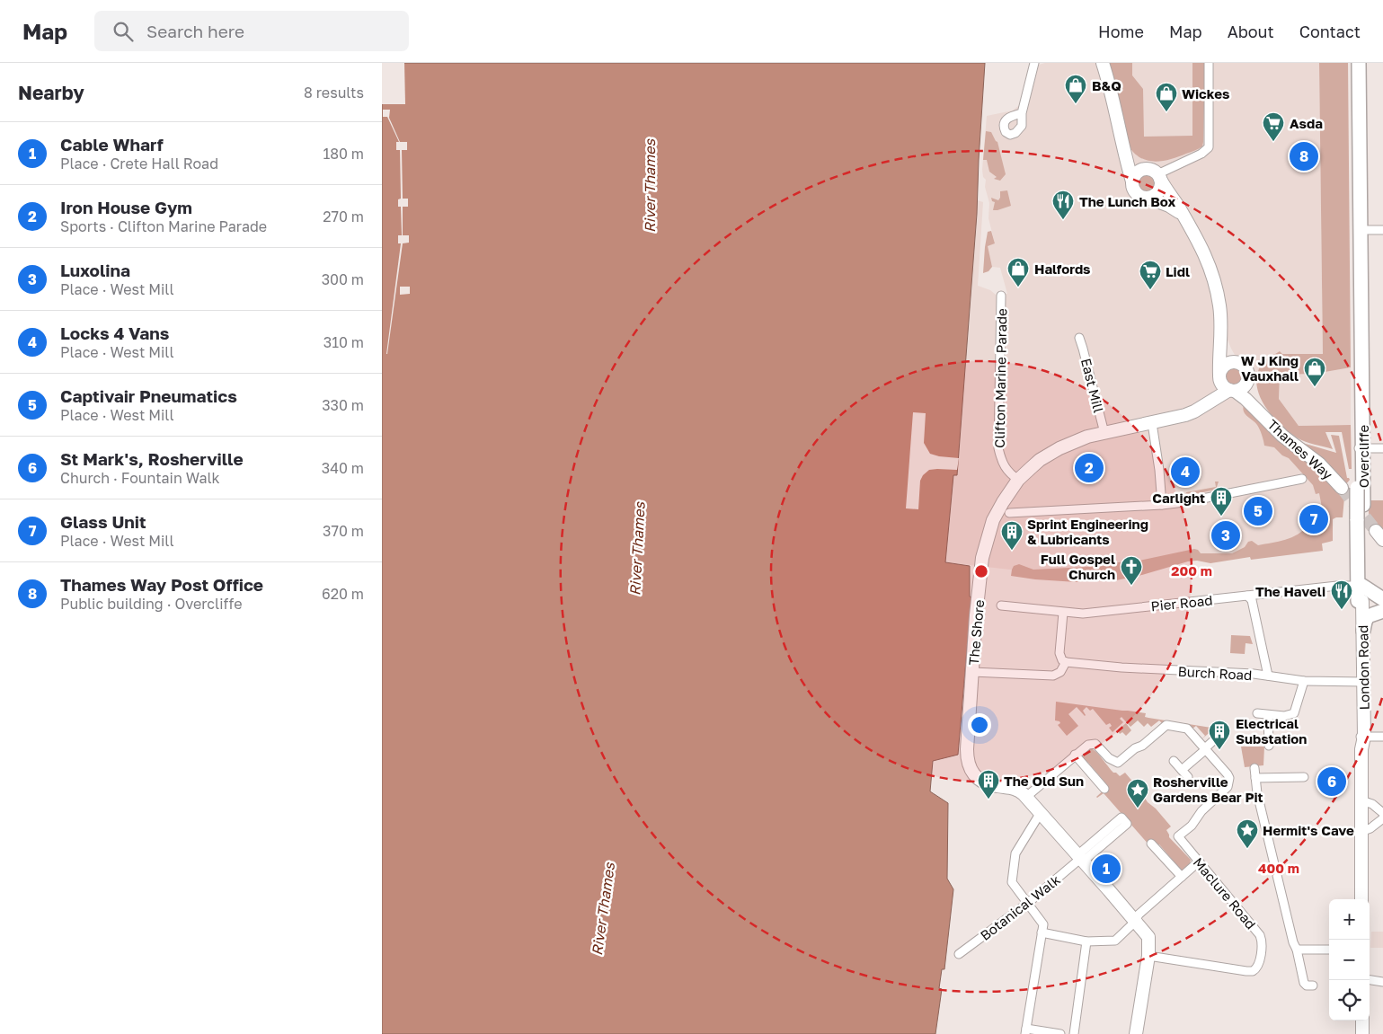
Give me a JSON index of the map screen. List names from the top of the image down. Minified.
{"streets":{"main road":["Overcliffe","London Road"],"street":["Clifton Marine Parade","East Mill","Thames Way","Pier Road","The Shore","Burch Road","Maclure Road","Botanical Walk"]},"crossings":[["Clifton Marine Parade","The Shore"],["Overcliffe","London Road"],["Pier Road","London Road"],["London Road","Burch Road"]],"water":["River Thames"],"places":{"shop":["B&Q","Wickes","Halfords","W J King Vauxhall"],"supermarket":["Asda","Lidl"],"restaurant":["The Lunch Box","The Haveli"],"building":["Carlight","Sprint Engineering & Lubricants","Electrical Substation","The Old Sun"],"church":["Full Gospel Church"],"place":["Rosherville Gardens Bear Pit","Hermit's Cave"]},"page":{"header":"Map","search":"Search here","nav":["Home","Map","About","Contact"],"heading":["Nearby","8 results"],"list":[{"mark":"1","name":"Cable Wharf","note":"Place · Crete Hall Road","value":"180 m"},{"mark":"2","name":"Iron House Gym","note":"Sports · Clifton Marine Parade","value":"270 m"},{"mark":"3","name":"Luxolina","note":"Place · West Mill","value":"300 m"},{"mark":"4","name":"Locks 4 Vans","note":"Place · West Mill","value":"310 m"},{"mark":"5","name":"Captivair Pneumatics","note":"Place · West Mill","value":"330 m"},{"mark":"6","name":"St Mark's, Rosherville","note":"Church · Fountain Walk","value":"340 m"},{"mark":"7","name":"Glass Unit","note":"Place · West Mill","value":"370 m"},{"mark":"8","name":"Thames Way Post Office","note":"Public building · Overcliffe","value":"620 m"}],"pins":["8","2","4","5","7","3","6","1"],"map_buttons":["+","−"]},"rings":["200 m","400 m"]}
